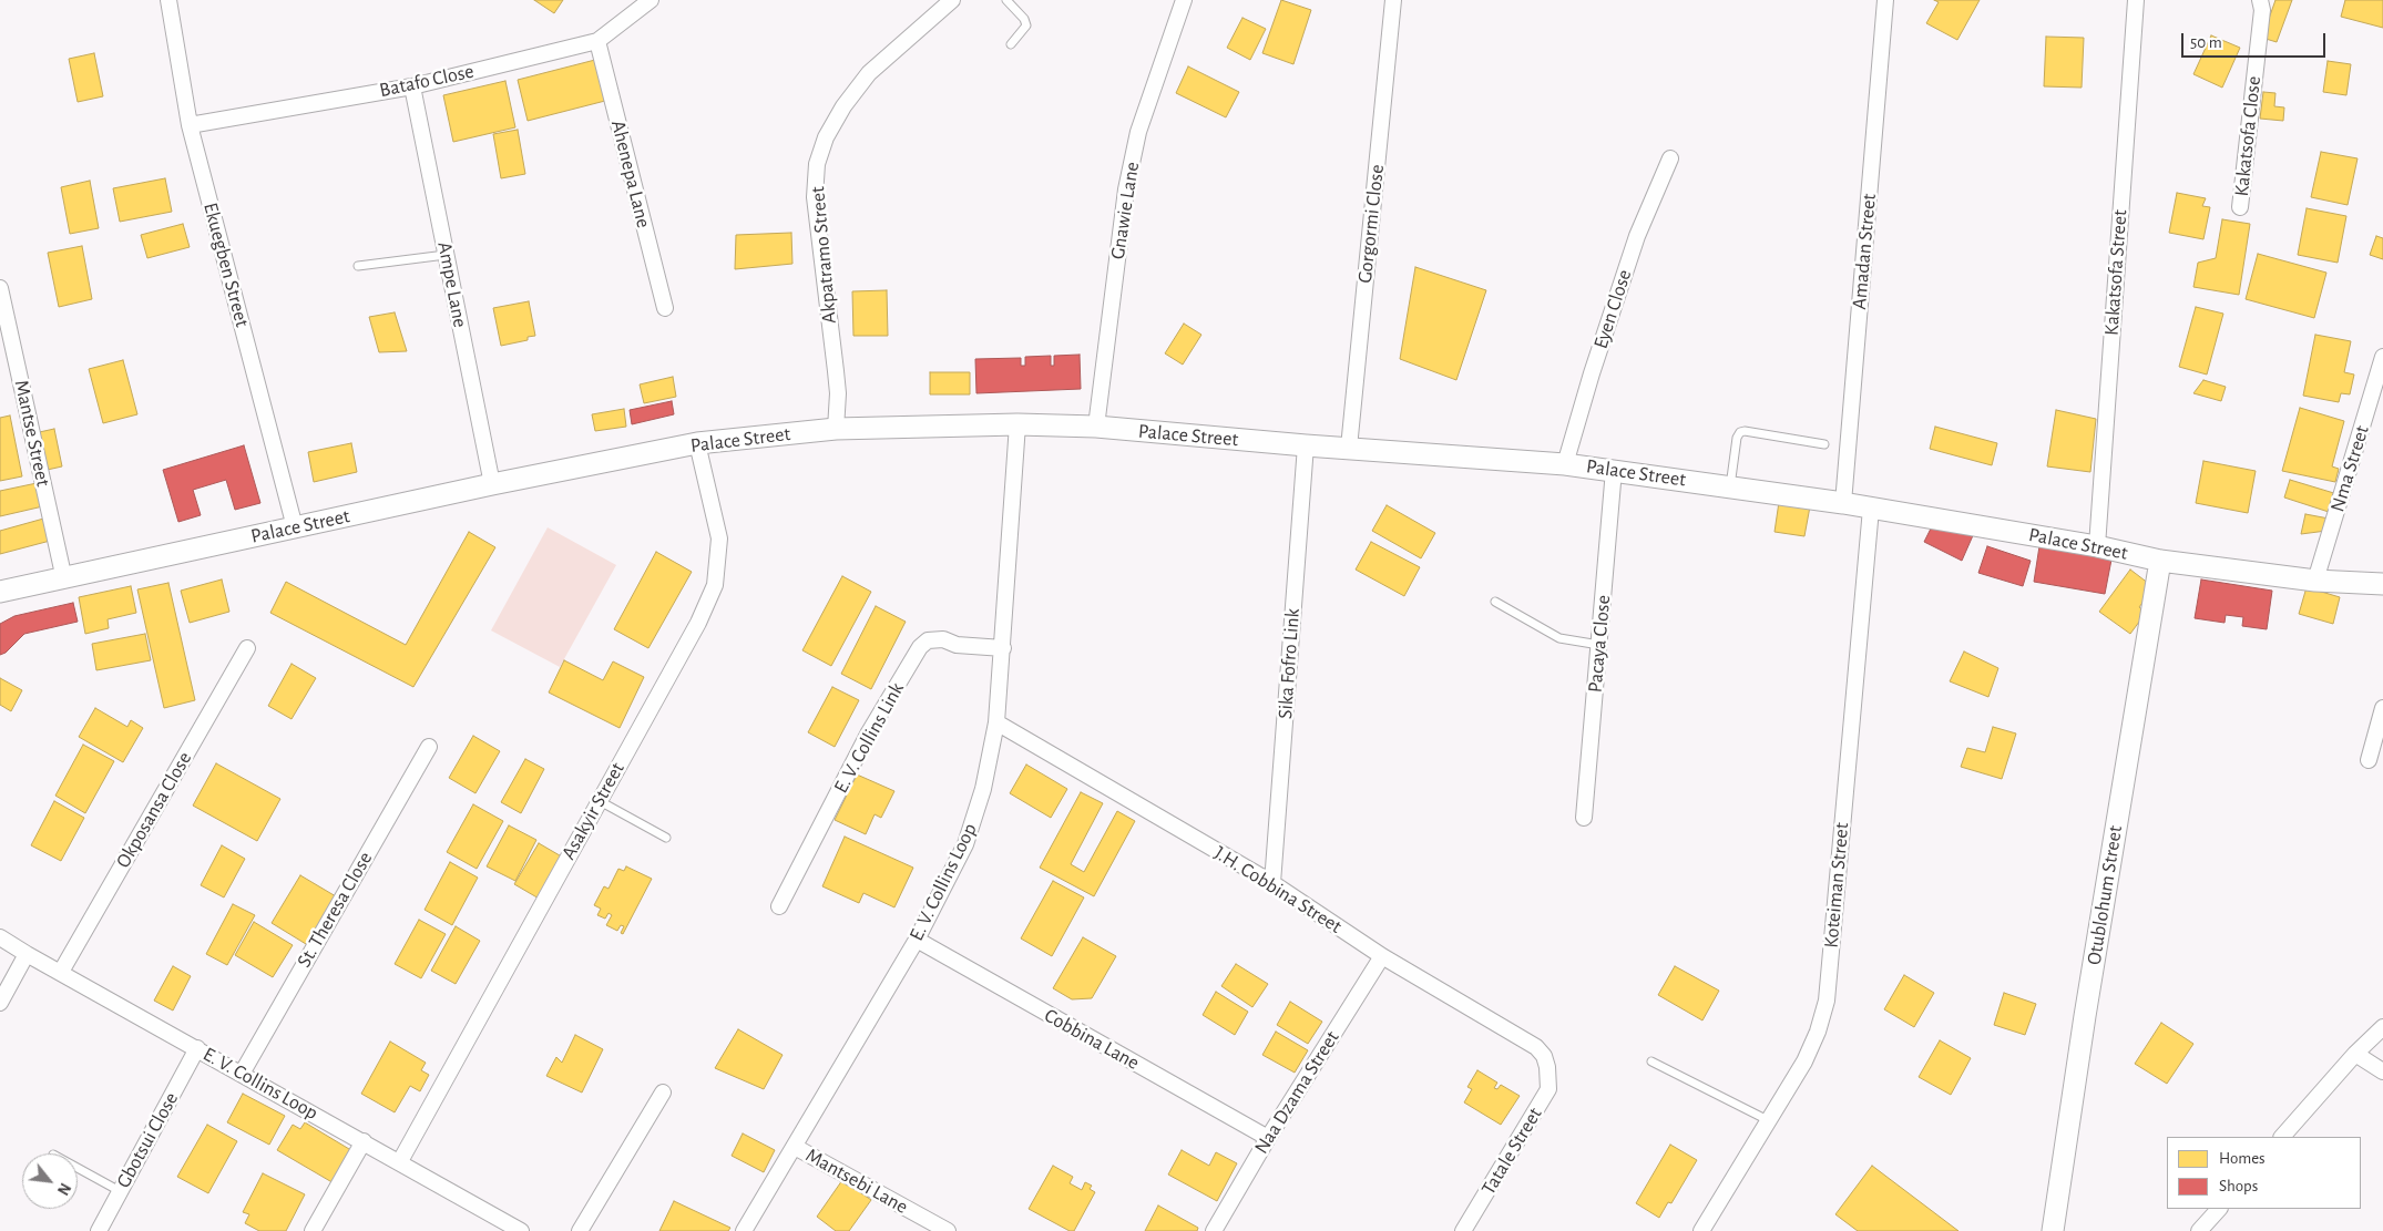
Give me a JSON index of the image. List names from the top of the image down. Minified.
{"streets":{"street":["Batafo Close","Kakatsofa Close","Ahenepa Lane","Gnawie Lane","Gorgormi Close","Amadan Street","Akpatramo Street","Ekuegben Street","Kakatsofa Street","Ampe Lane","Eyen Close","Mantse Street","Palace Street","Nma Street","Pacaya Close","Sika Fofro Link","E. V. Collins Link","Okposansa Close","Asakyir Street","E. V. Collins Loop","Koteiman Street","J.H. Cobbina Street","Otublohum Street","St. Theresa Close","Cobbina Lane","Naa Dzama Street","Gbotsui Close","Tatale Street","Mantsebi Lane"]},"crossings":[["Batafo Close","Ahenepa Lane"],["Batafo Close","Ekuegben Street"],["Batafo Close","Ampe Lane"],["Gnawie Lane","Palace Street"],["Gorgormi Close","Palace Street"],["Amadan Street","Palace Street"],["Akpatramo Street","Palace Street"],["Ekuegben Street","Palace Street"],["Kakatsofa Street","Palace Street"],["Ampe Lane","Palace Street"],["Eyen Close","Palace Street"],["Mantse Street","Palace Street"],["Palace Street","Nma Street"],["Palace Street","Pacaya Close"],["Palace Street","Sika Fofro Link"],["Palace Street","Asakyir Street"],["Palace Street","E. V. Collins Loop"],["Palace Street","Koteiman Street"],["Palace Street","Otublohum Street"],["Sika Fofro Link","J.H. Cobbina Street"],["E. V. Collins Link","E. V. Collins Loop"],["Okposansa Close","E. V. Collins Loop"],["Asakyir Street","E. V. Collins Loop"],["E. V. Collins Loop","J.H. Cobbina Street"],["E. V. Collins Loop","St. Theresa Close"],["E. V. Collins Loop","Cobbina Lane"],["E. V. Collins Loop","Gbotsui Close"],["E. V. Collins Loop","Mantsebi Lane"],["J.H. Cobbina Street","Naa Dzama Street"],["J.H. Cobbina Street","Tatale Street"],["Cobbina Lane","Naa Dzama Street"]],"legend":["Homes","Shops"],"scale_bar":"50 m","north":"bottom right"}
